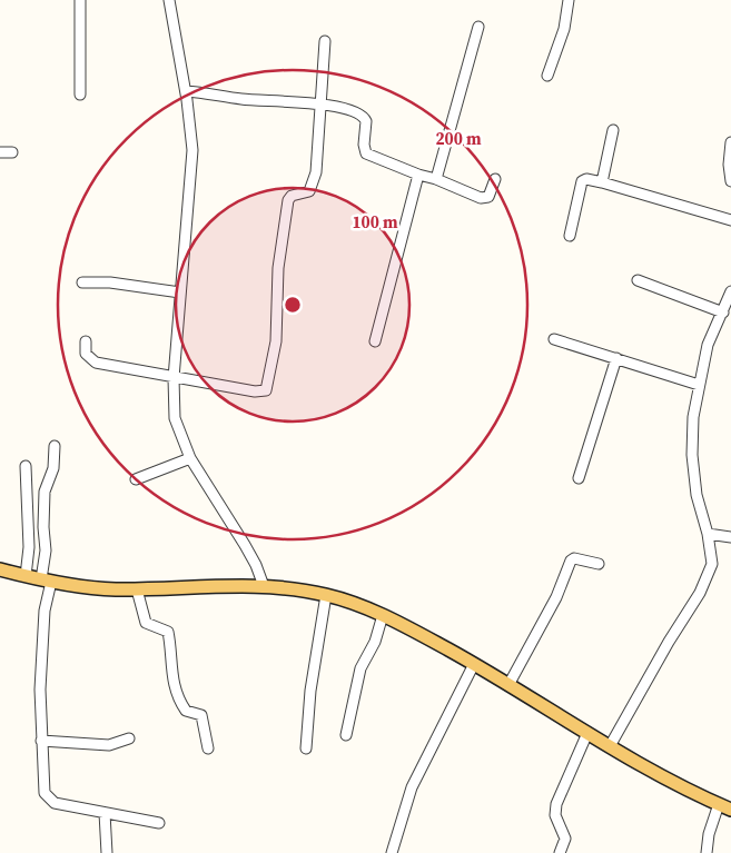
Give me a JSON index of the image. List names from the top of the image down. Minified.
{"rings":["200 m","100 m"]}
